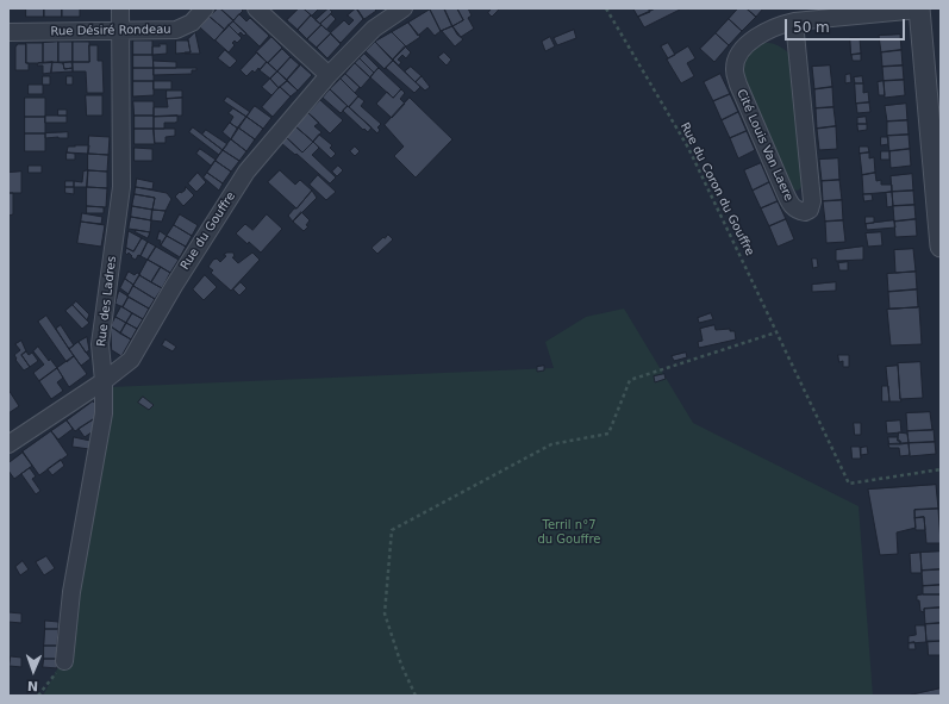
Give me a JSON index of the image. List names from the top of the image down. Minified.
{"streets":{"street":["Rue Désiré Rondeau","Cité Louis Van Laere","Rue du Gouffre","Rue des Ladres"],"path":["Rue du Coron du Gouffre"]},"crossings":[["Rue Désiré Rondeau","Rue des Ladres"],["Rue du Gouffre","Rue des Ladres"]],"parks":["Terril n°7 du Gouffre"],"scale_bar":"50 m","north":"bottom"}
